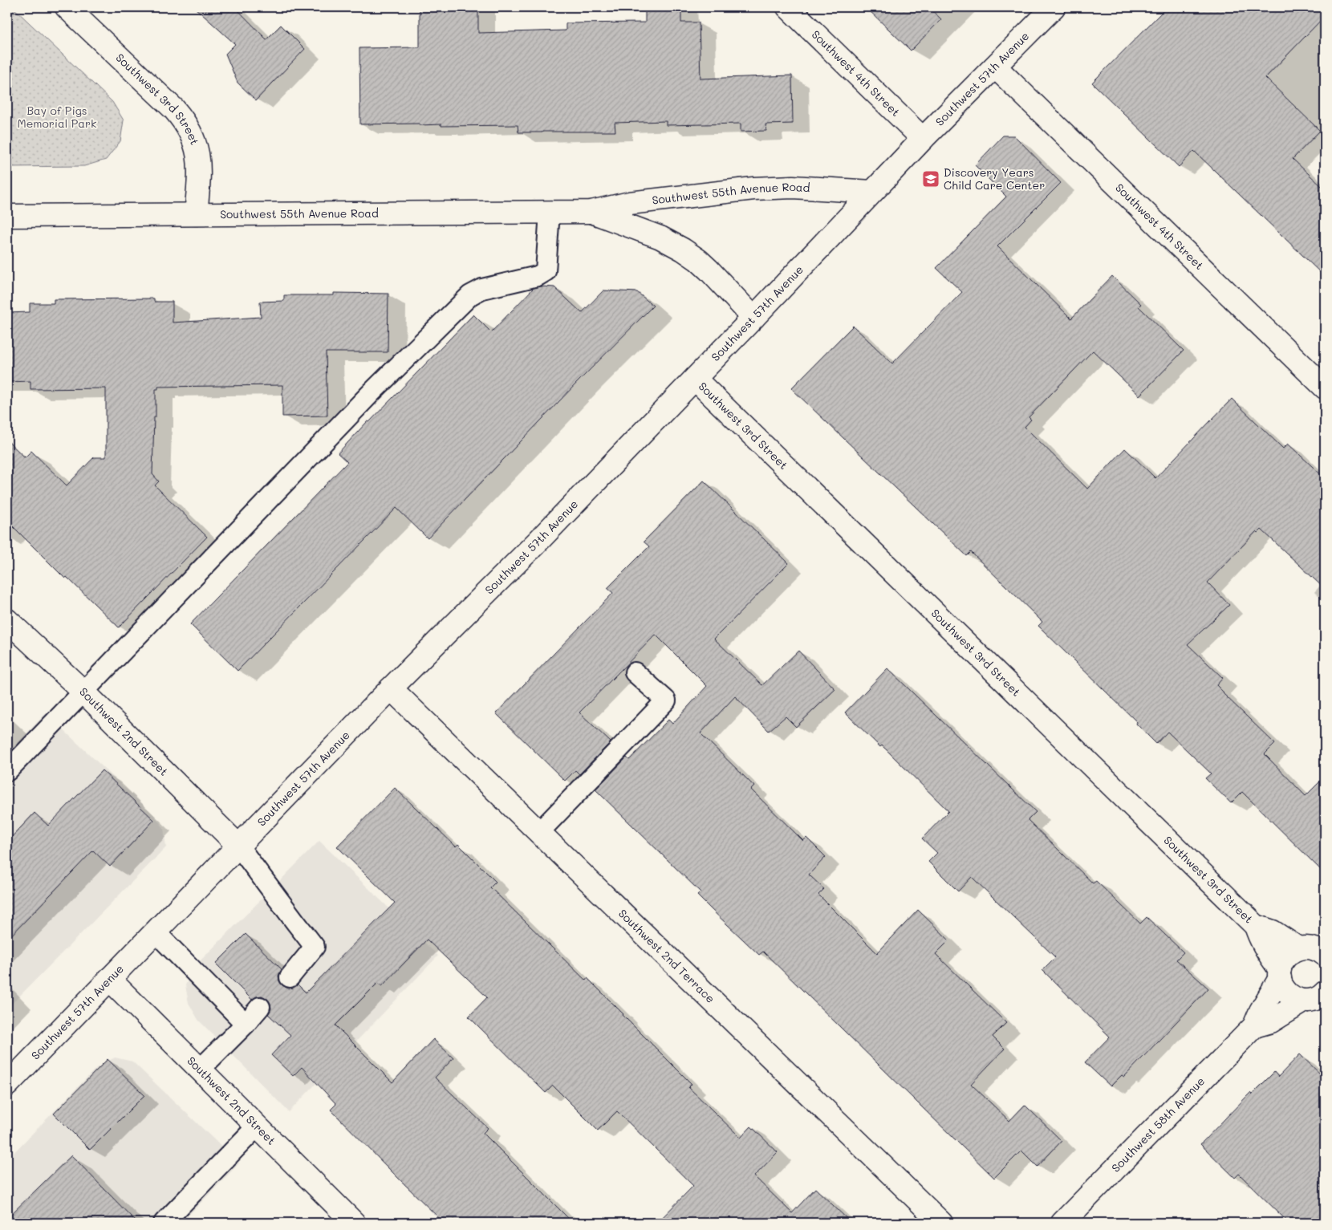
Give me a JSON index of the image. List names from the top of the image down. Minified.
{"streets":{"street":["Southwest 4th Street","Southwest 57th Avenue","Southwest 3rd Street","Southwest 55th Avenue Road","Southwest 2nd Street","Southwest 2nd Terrace","Southwest 58th Avenue"]},"crossings":[["Southwest 4th Street","Southwest 57th Avenue"],["Southwest 57th Avenue","Southwest 3rd Street"],["Southwest 57th Avenue","Southwest 55th Avenue Road"],["Southwest 57th Avenue","Southwest 2nd Street"],["Southwest 57th Avenue","Southwest 2nd Terrace"],["Southwest 3rd Street","Southwest 55th Avenue Road"],["Southwest 3rd Street","Southwest 58th Avenue"]],"parks":["Bay of Pigs Memorial Park"],"places":{"school or university":["Discovery Years Child Care Center"]}}
